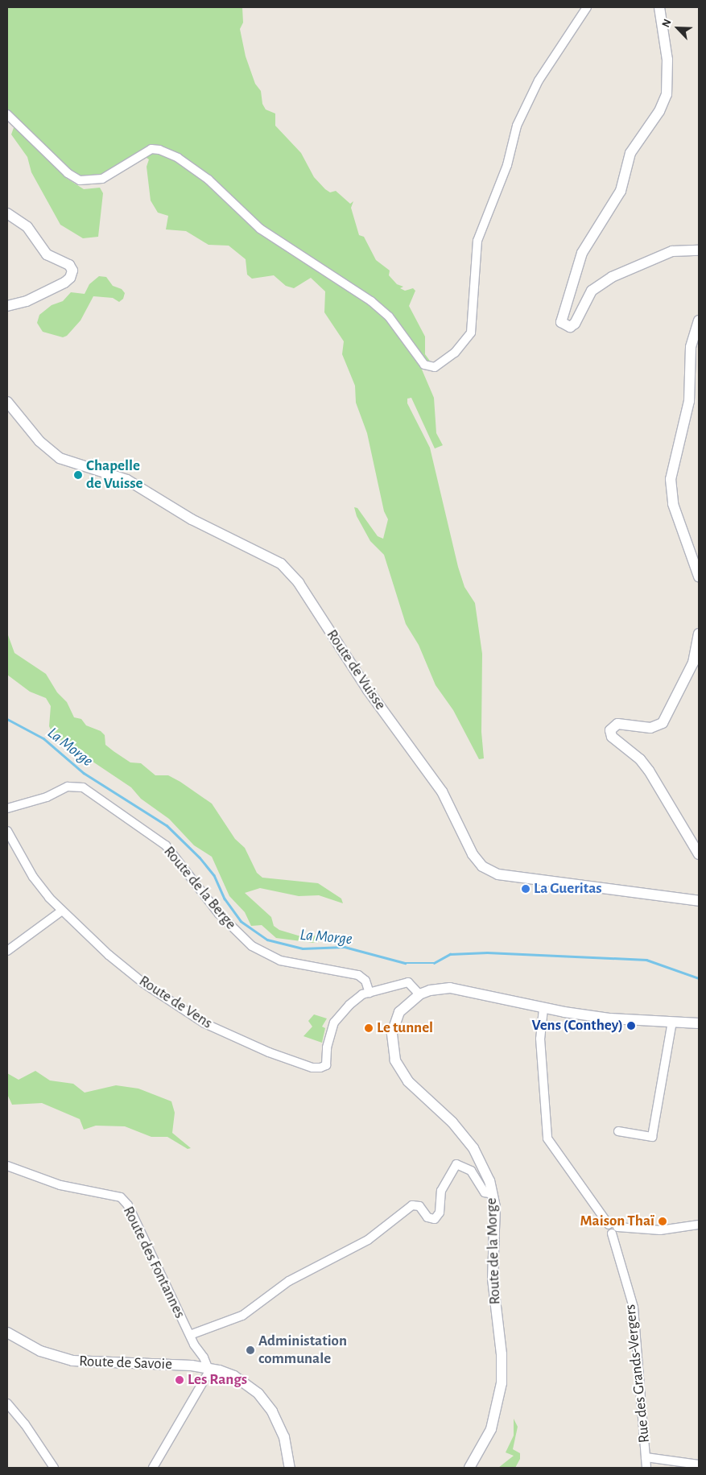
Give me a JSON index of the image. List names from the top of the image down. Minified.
{"streets":{"street":["Route de Vuisse","Route de la Berge","Route de Vens","Route de la Morge","Route des Fontannes","Route de Savoie","Rue des Grands-Vergers"]},"crossings":[["Route de la Berge","Route de Vens"],["Route des Fontannes","Route de Savoie"]],"water":["La Morge"],"places":["Chapelle de Vuisse","La Gueritas","Vens (Conthey)","Le tunnel","Maison Thaï","Administation communale","Les Rangs"],"north":"top left"}
